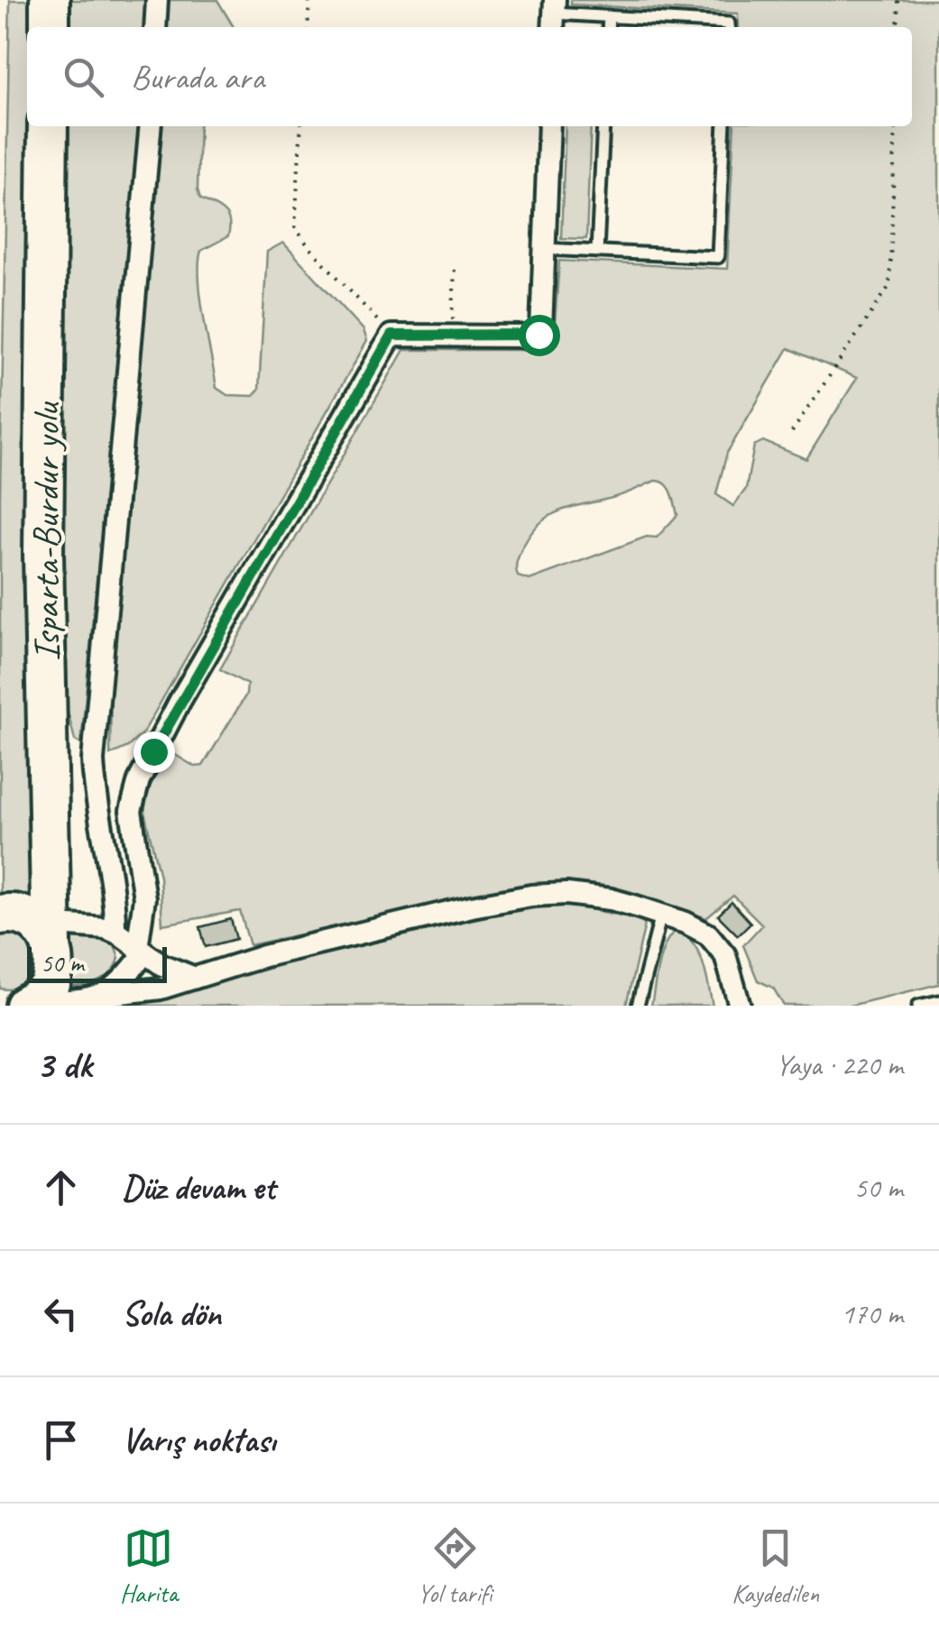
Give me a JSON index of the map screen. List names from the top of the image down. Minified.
{"streets":{"highway":["Isparta-Burdur yolu"]},"scale_bar":"50 m","page":{"search":"Burada ara","scale":"50 m","heading":["3 dk","Yaya · 220 m"],"list":[["Düz devam et","50 m"],["Sola dön","170 m"],"Varış noktası"],"nav":["Harita","Yol tarifi","Kaydedilen"]}}
